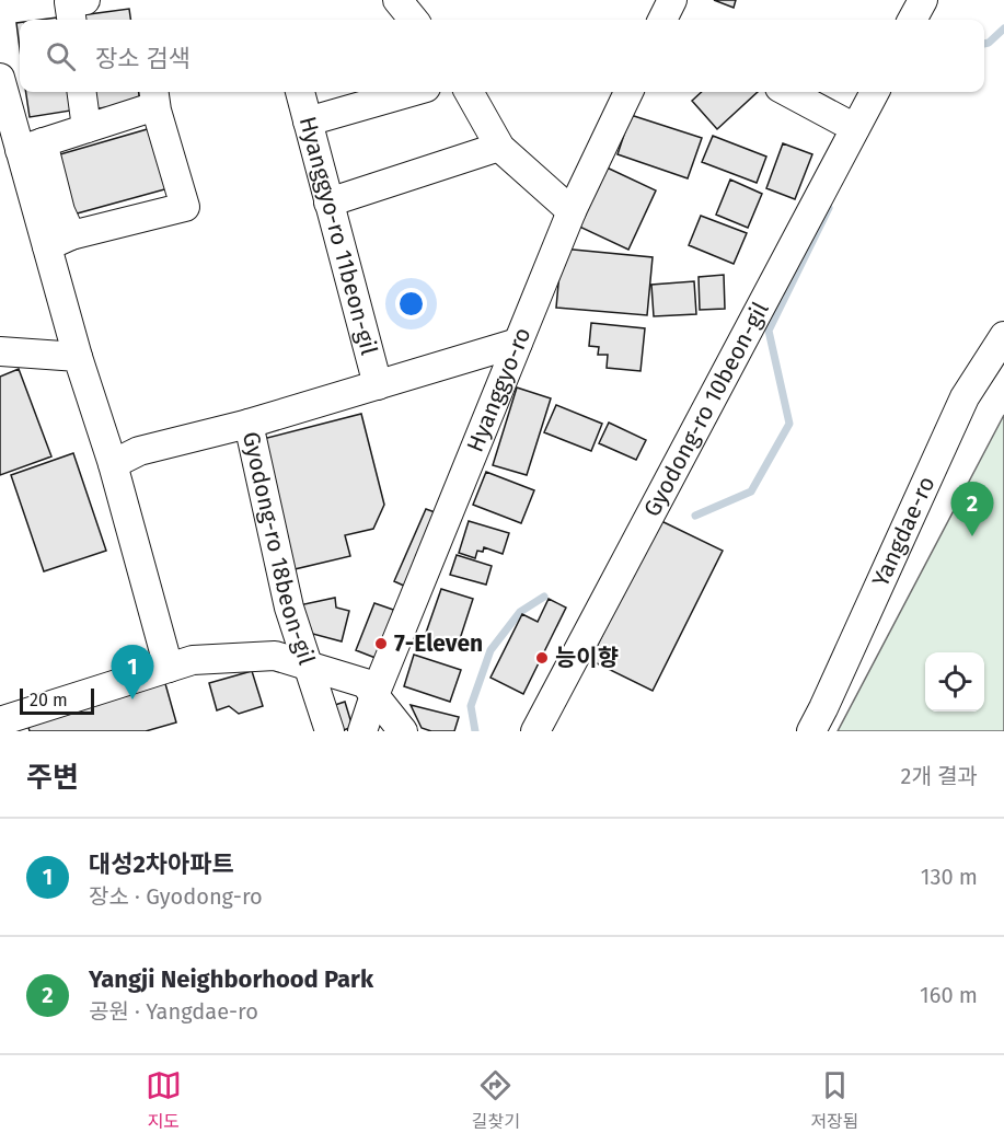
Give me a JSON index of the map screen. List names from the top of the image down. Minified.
{"streets":{"street":["Hyanggyo-ro 11beon-gil","Hyanggyo-ro","Gyodong-ro 10beon-gil","Yangdae-ro","Gyodong-ro 18beon-gil"]},"crossings":[["Hyanggyo-ro 11beon-gil","Hyanggyo-ro"],["Hyanggyo-ro 11beon-gil","Gyodong-ro 18beon-gil"]],"places":["7-Eleven","능이향"],"scale_bar":"20 m","page":{"search":"장소 검색","pins":["2","1"],"scale":"20 m","heading":["주변","2개 결과"],"list":[{"mark":"1","name":"대성2차아파트","note":"장소 · Gyodong-ro","value":"130 m"},{"mark":"2","name":"Yangji Neighborhood Park","note":"공원 · Yangdae-ro","value":"160 m"}],"nav":["지도","길찾기","저장됨"]}}
